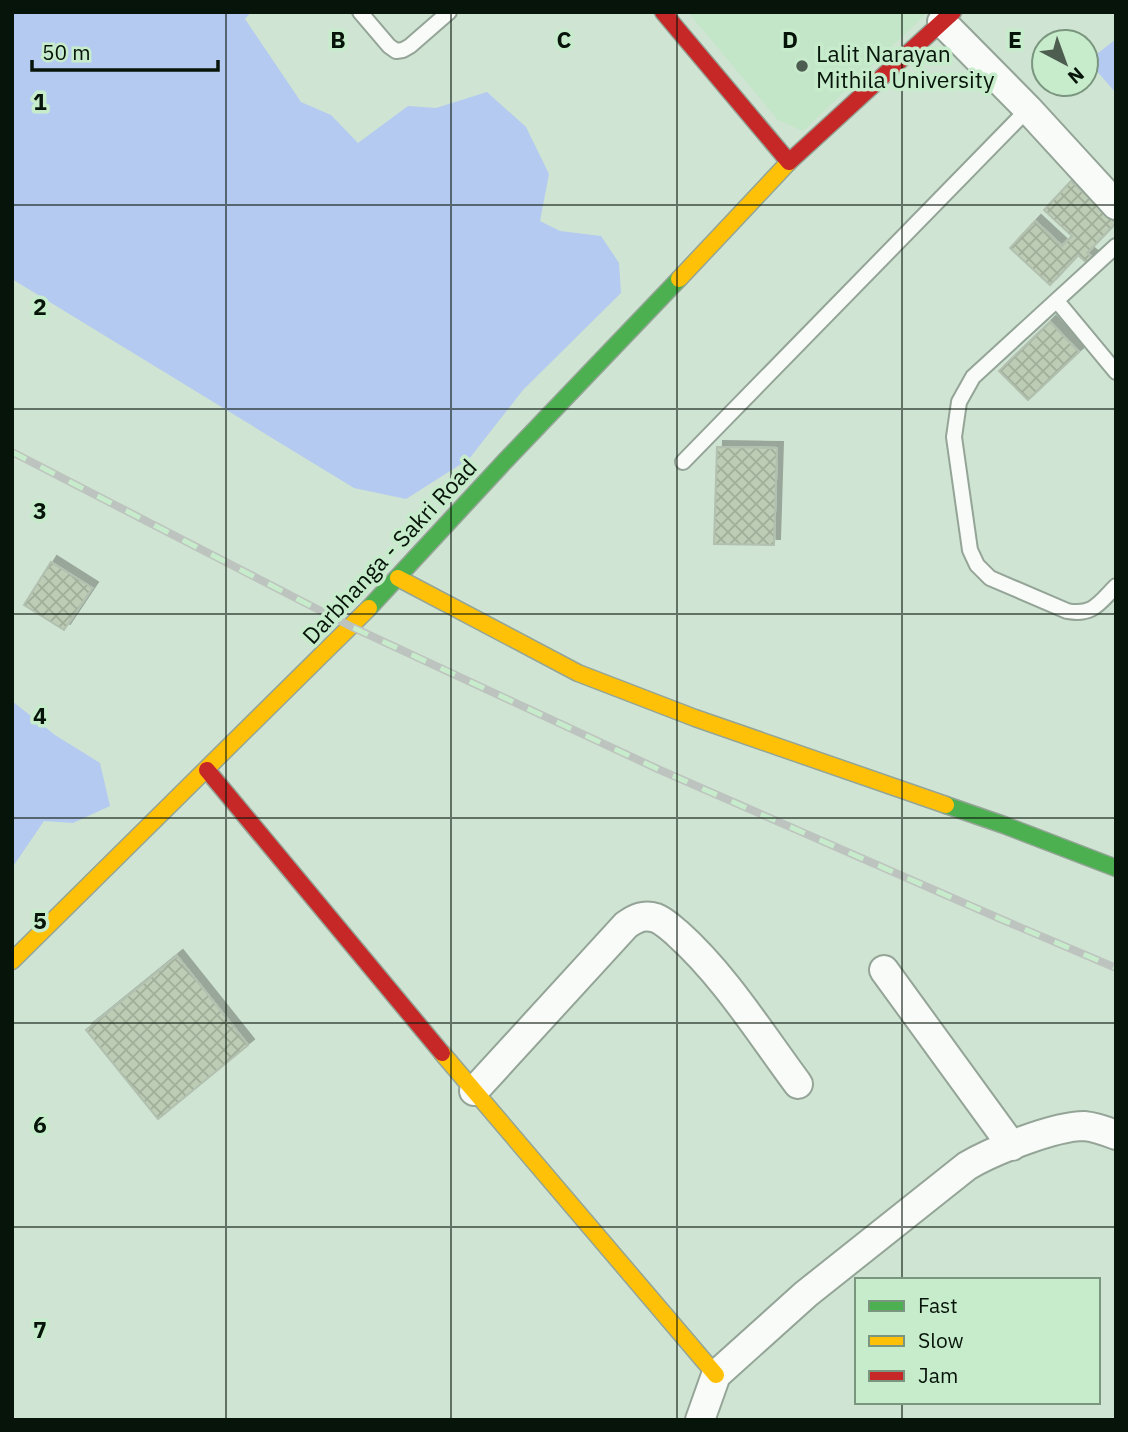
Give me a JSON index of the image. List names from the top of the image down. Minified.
{"streets":{"street":["Darbhanga - Sakri Road"]},"places":["Lalit Narayan Mithila University"],"legend":["Fast","Slow","Jam"],"scale_bar":"50 m","north":"bottom right","grid":{"columns":["B","C","D","E"],"rows":["1","2","3","4","5","6","7"]}}
